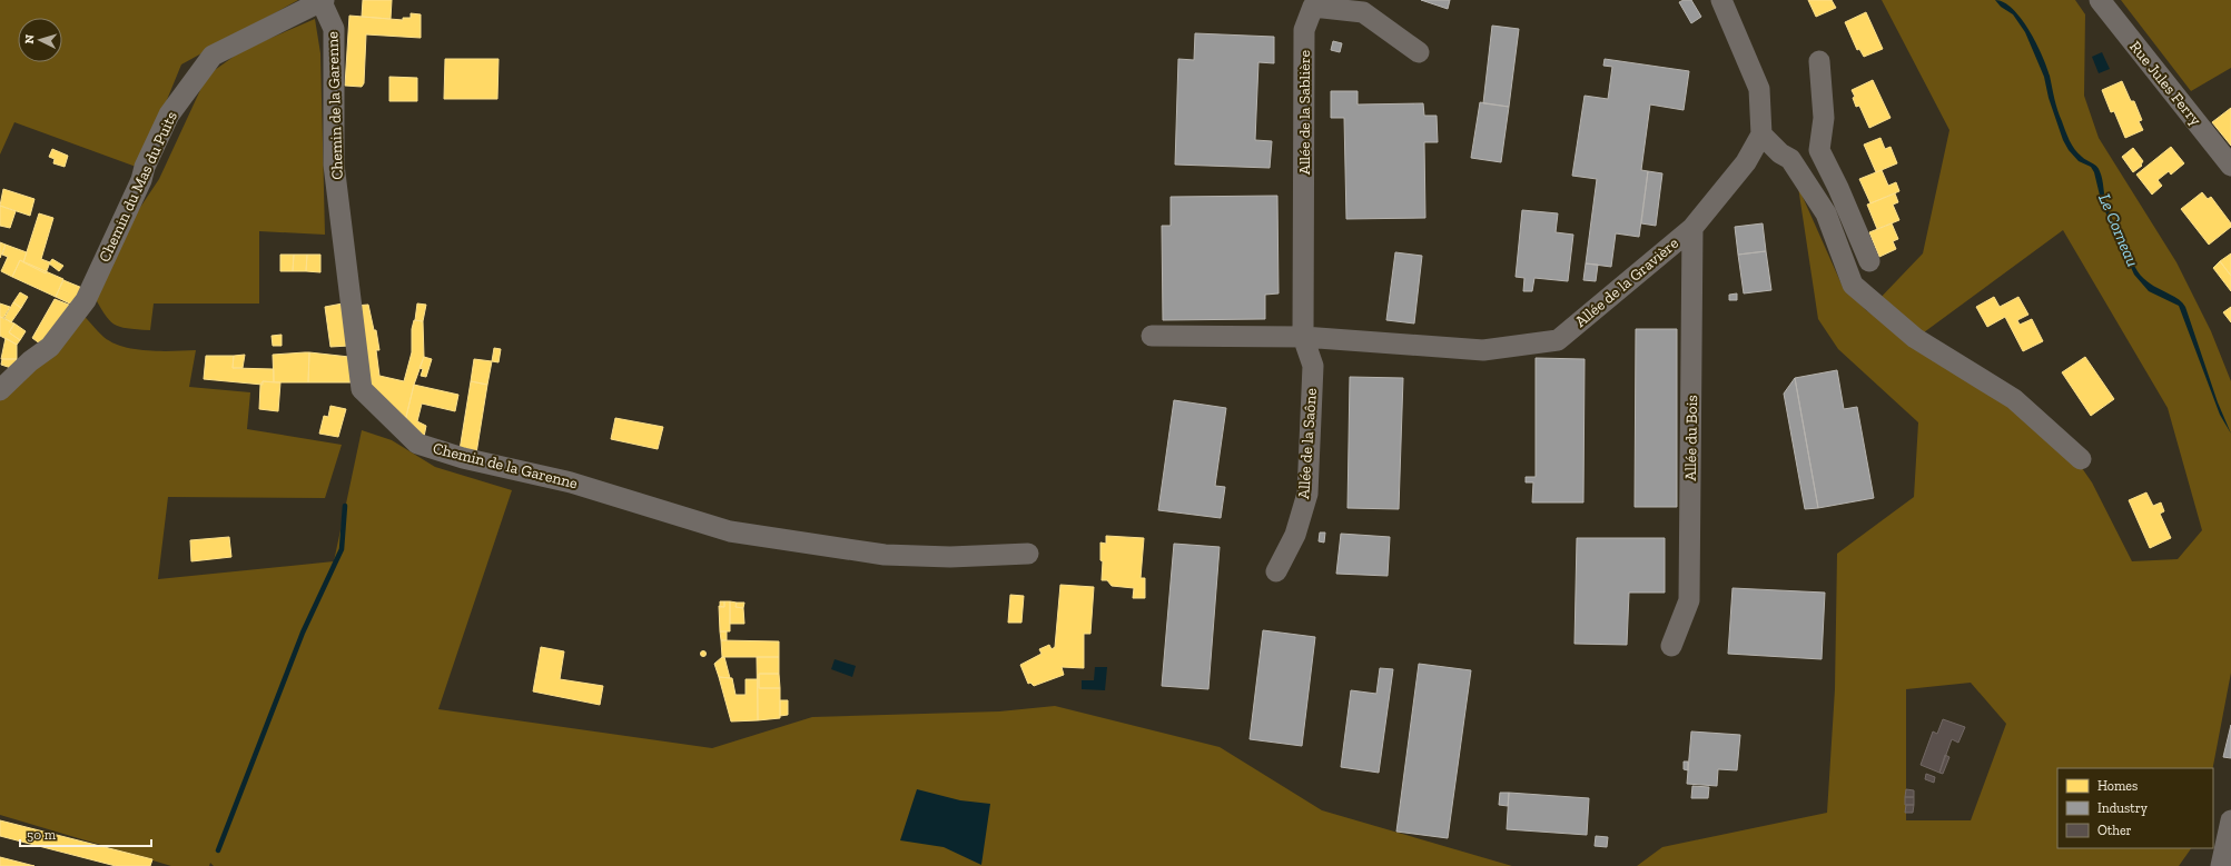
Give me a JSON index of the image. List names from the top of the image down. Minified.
{"streets":{"street":["Rue Jules Ferry","Chemin de la Garenne","Allée de la Sablière","Chemin du Mas du Puits","Allée de la Gravière","Allée du Bois","Allée de la Saône"]},"crossings":[["Chemin de la Garenne","Chemin du Mas du Puits"],["Allée de la Sablière","Allée de la Gravière"],["Allée de la Sablière","Allée de la Saône"],["Allée de la Gravière","Allée du Bois"],["Allée de la Gravière","Allée de la Saône"]],"water":["Le Corneau"],"legend":["Homes","Industry","Other"],"scale_bar":"50 m","north":"left"}
